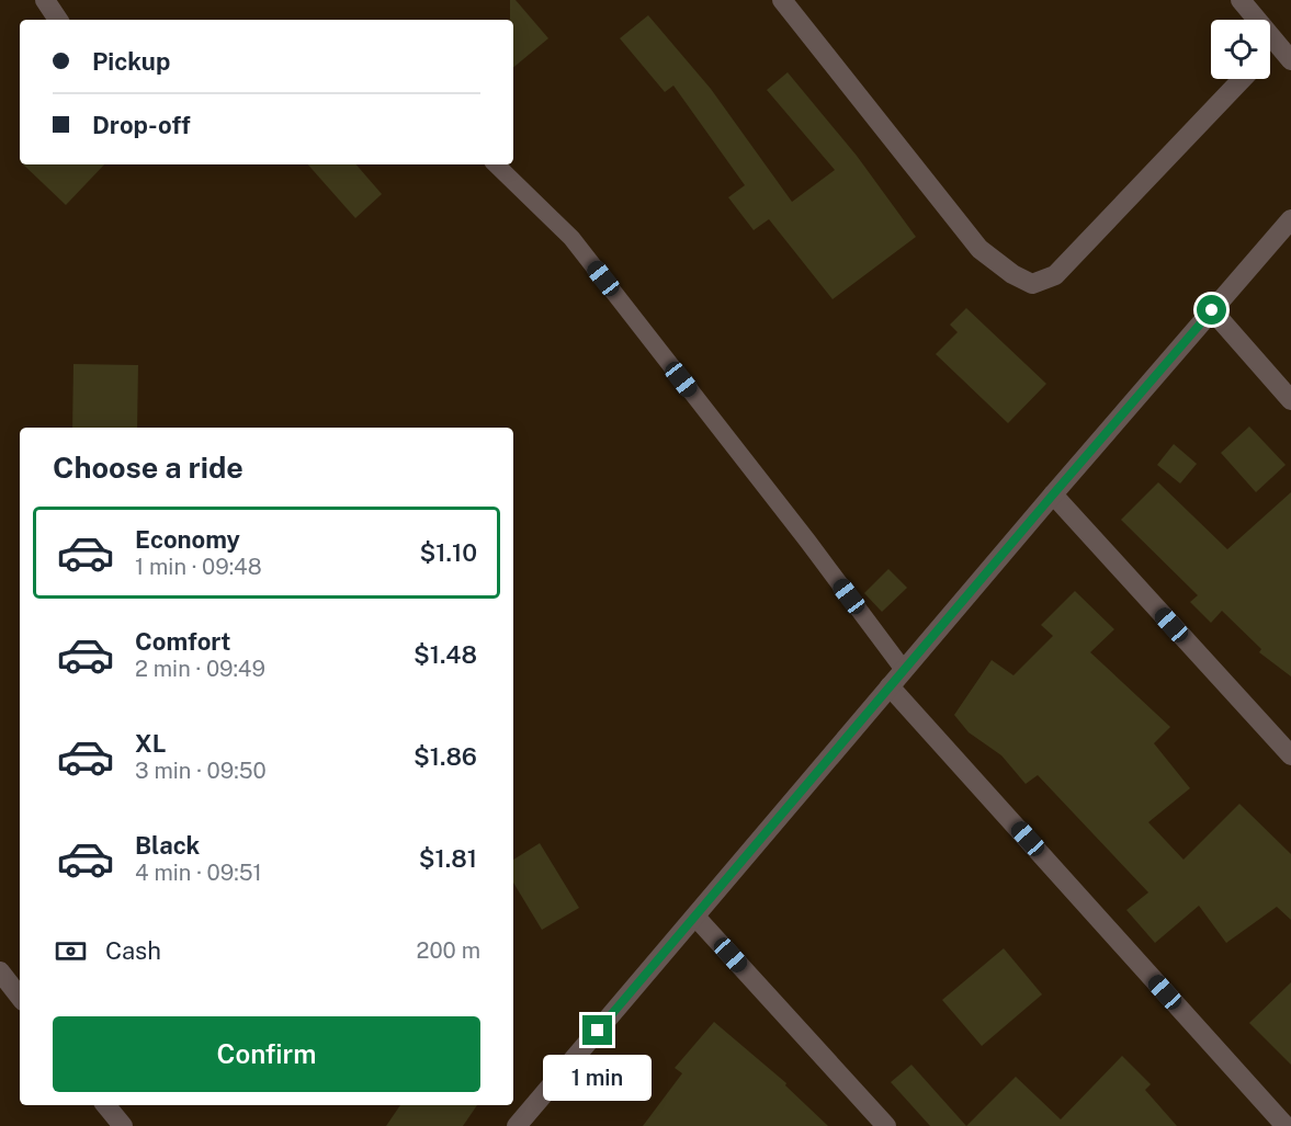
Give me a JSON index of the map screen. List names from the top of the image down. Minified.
{"page":{"banner":["Pickup","Drop-off"],"heading":"Choose a ride","list":[{"name":"Economy","note":"1 min · 09:48","value":"$1.10"},{"name":"Comfort","note":"2 min · 09:49","value":"$1.48"},{"name":"XL","note":"3 min · 09:50","value":"$1.86"},{"name":"Black","note":"4 min · 09:51","value":"$1.81"}],"pay":["Cash","200 m"],"buttons":"Confirm","bubble":"1 min"}}
